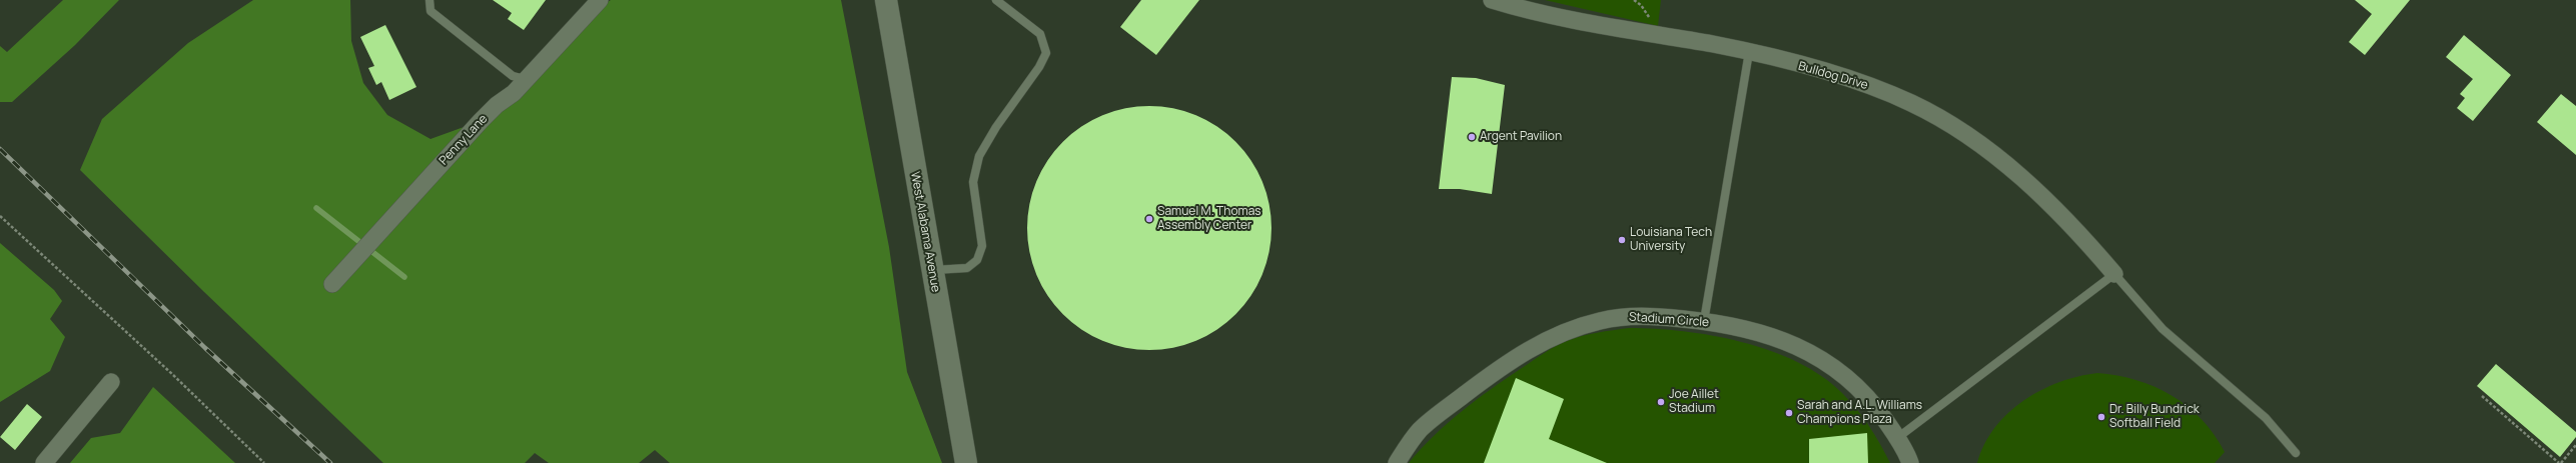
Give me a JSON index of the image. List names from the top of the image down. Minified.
{"streets":{"main road":["West Alabama Avenue"],"street":["Bulldog Drive","Penny Lane","Stadium Circle"]},"places":["Argent Pavilion","Samuel M. Thomas Assembly Center","Louisiana Tech University","Joe Aillet Stadium","Sarah and A.L. Williams Champions Plaza","Dr. Billy Bundrick Softball Field"]}
